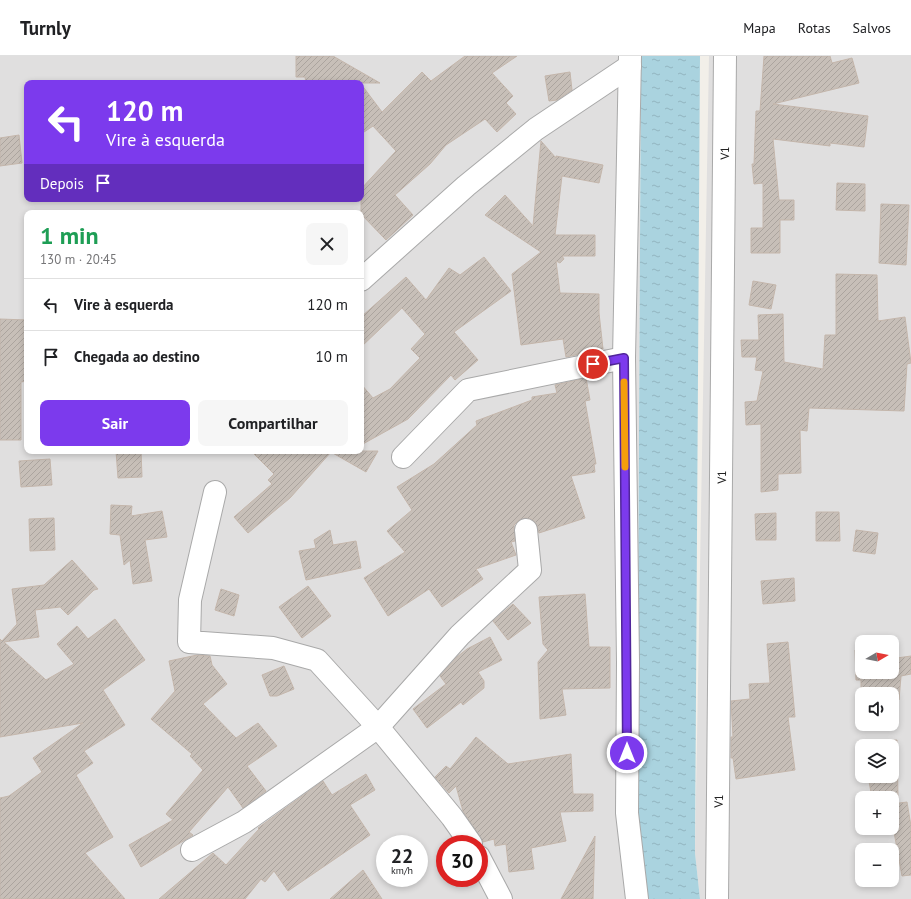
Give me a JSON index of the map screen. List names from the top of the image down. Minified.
{"streets":{"street":["V1"]},"north":"right","page":{"header":"Turnly","nav":["Mapa","Rotas","Salvos"],"turn":["120 m","Vire à esquerda"],"then":"Depois","heading":["1 min","130 m · 20:45"],"list":[{"name":"Vire à esquerda","value":"120 m"},{"name":"Chegada ao destino","value":"10 m"}],"buttons":["Sair","Compartilhar"],"map_buttons":["+","−"],"speed":"22 km/h","limit":"30"}}
